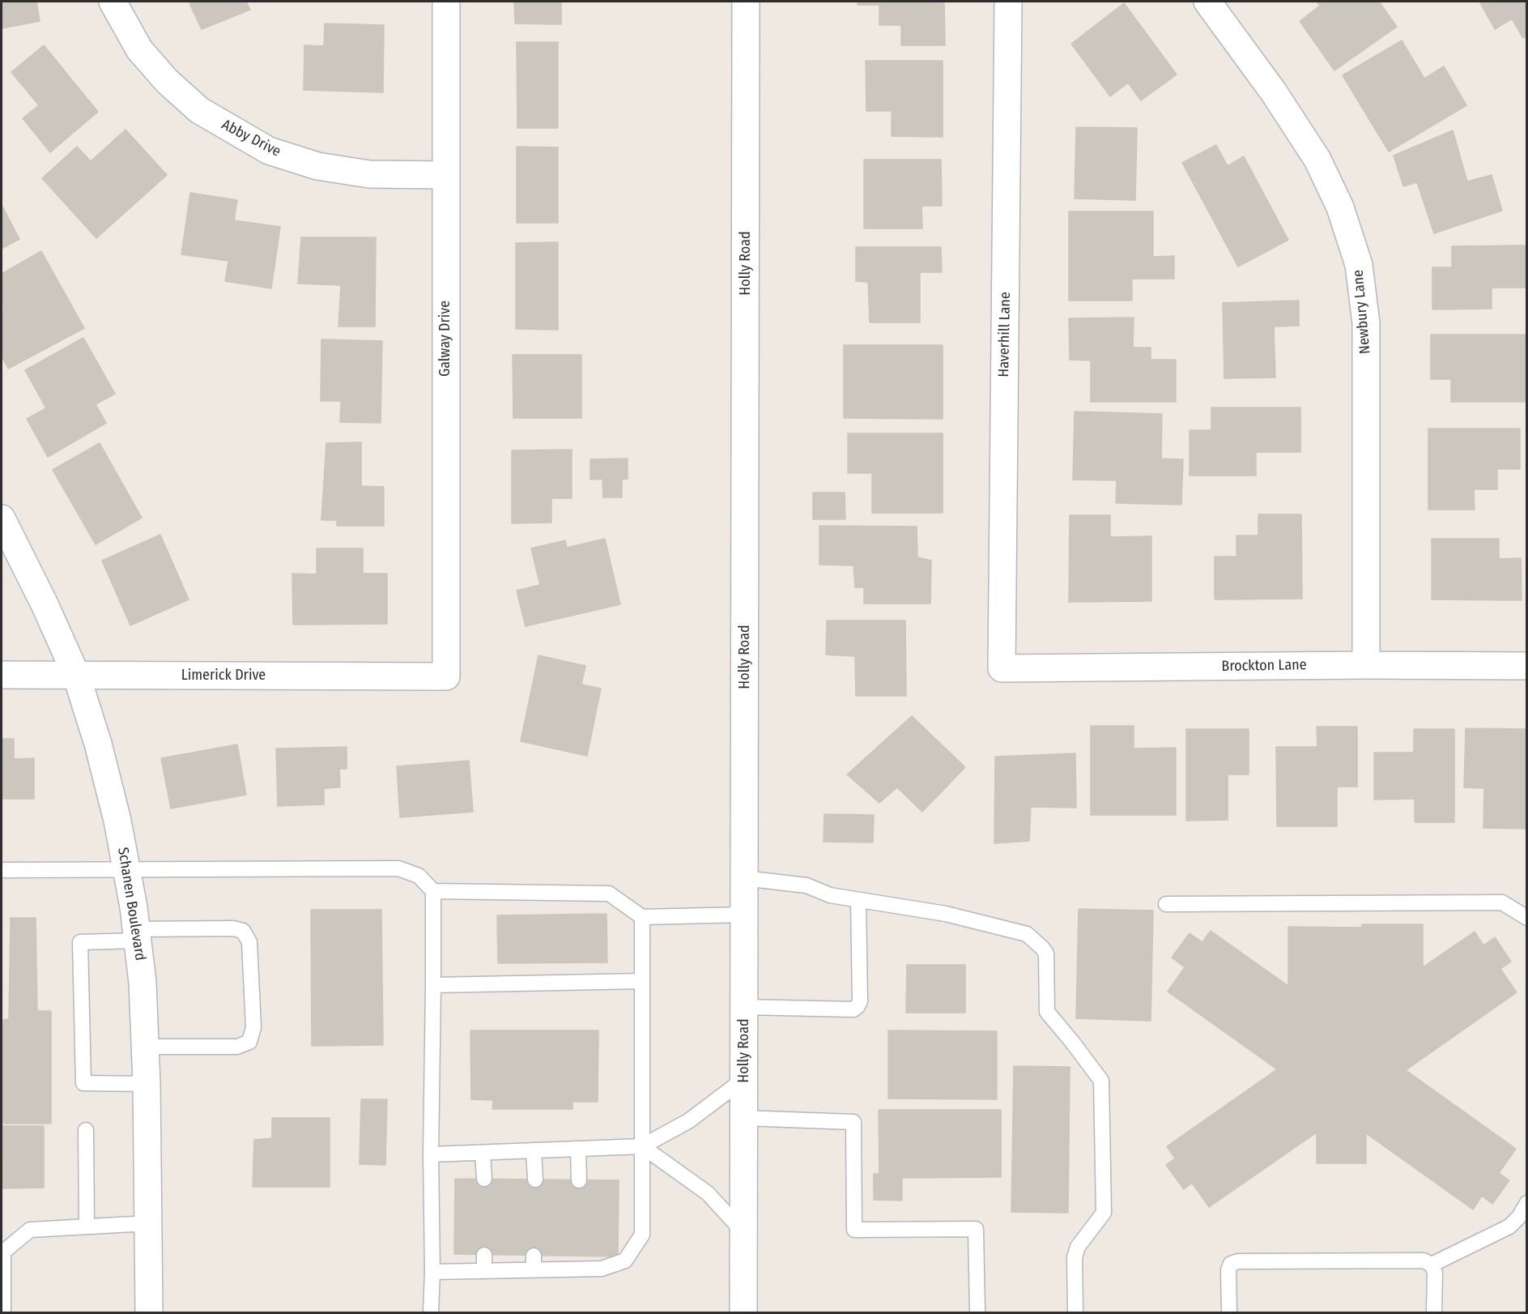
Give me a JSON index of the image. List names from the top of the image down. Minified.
{"streets":{"street":["Abby Drive","Holly Road","Newbury Lane","Haverhill Lane","Galway Drive","Brockton Lane","Limerick Drive","Schanen Boulevard"]},"crossings":[["Abby Drive","Galway Drive"],["Newbury Lane","Brockton Lane"],["Haverhill Lane","Brockton Lane"],["Galway Drive","Limerick Drive"],["Limerick Drive","Schanen Boulevard"]]}
